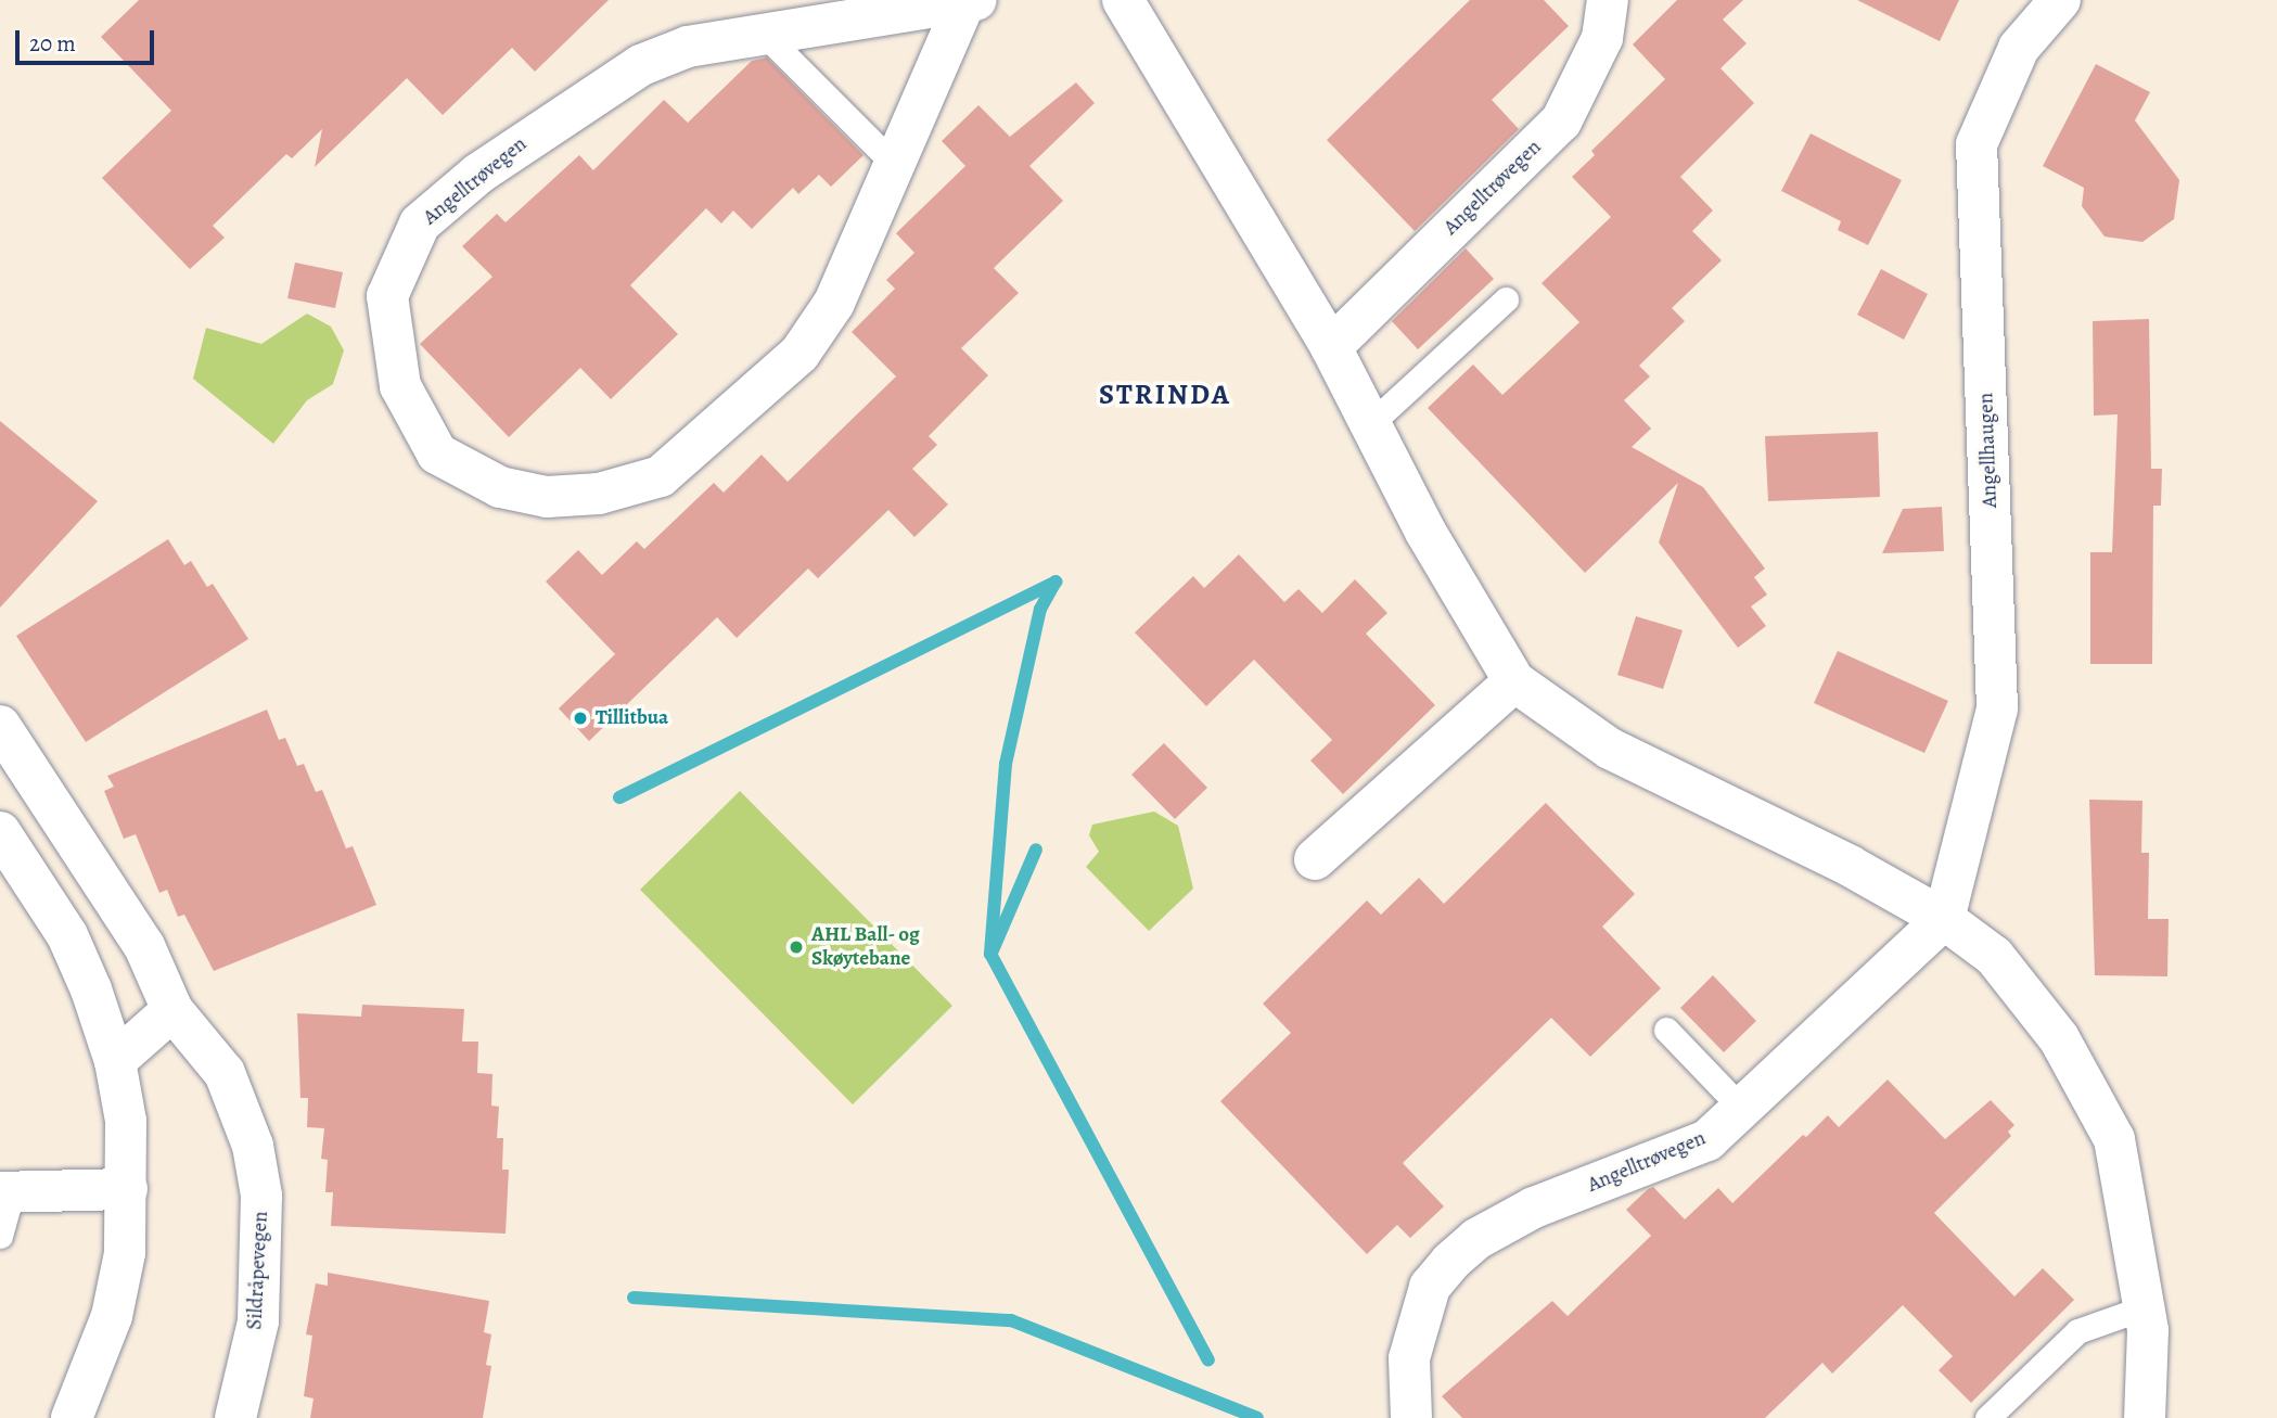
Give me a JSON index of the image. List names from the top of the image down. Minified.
{"streets":{"street":["Angelltrøvegen","Angellhaugen","Sildråpevegen"]},"crossings":[["Angelltrøvegen","Angellhaugen"]],"districts":["STRINDA"],"places":["Tillitbua","AHL Ball- og Skøytebane"],"scale_bar":"20 m"}
